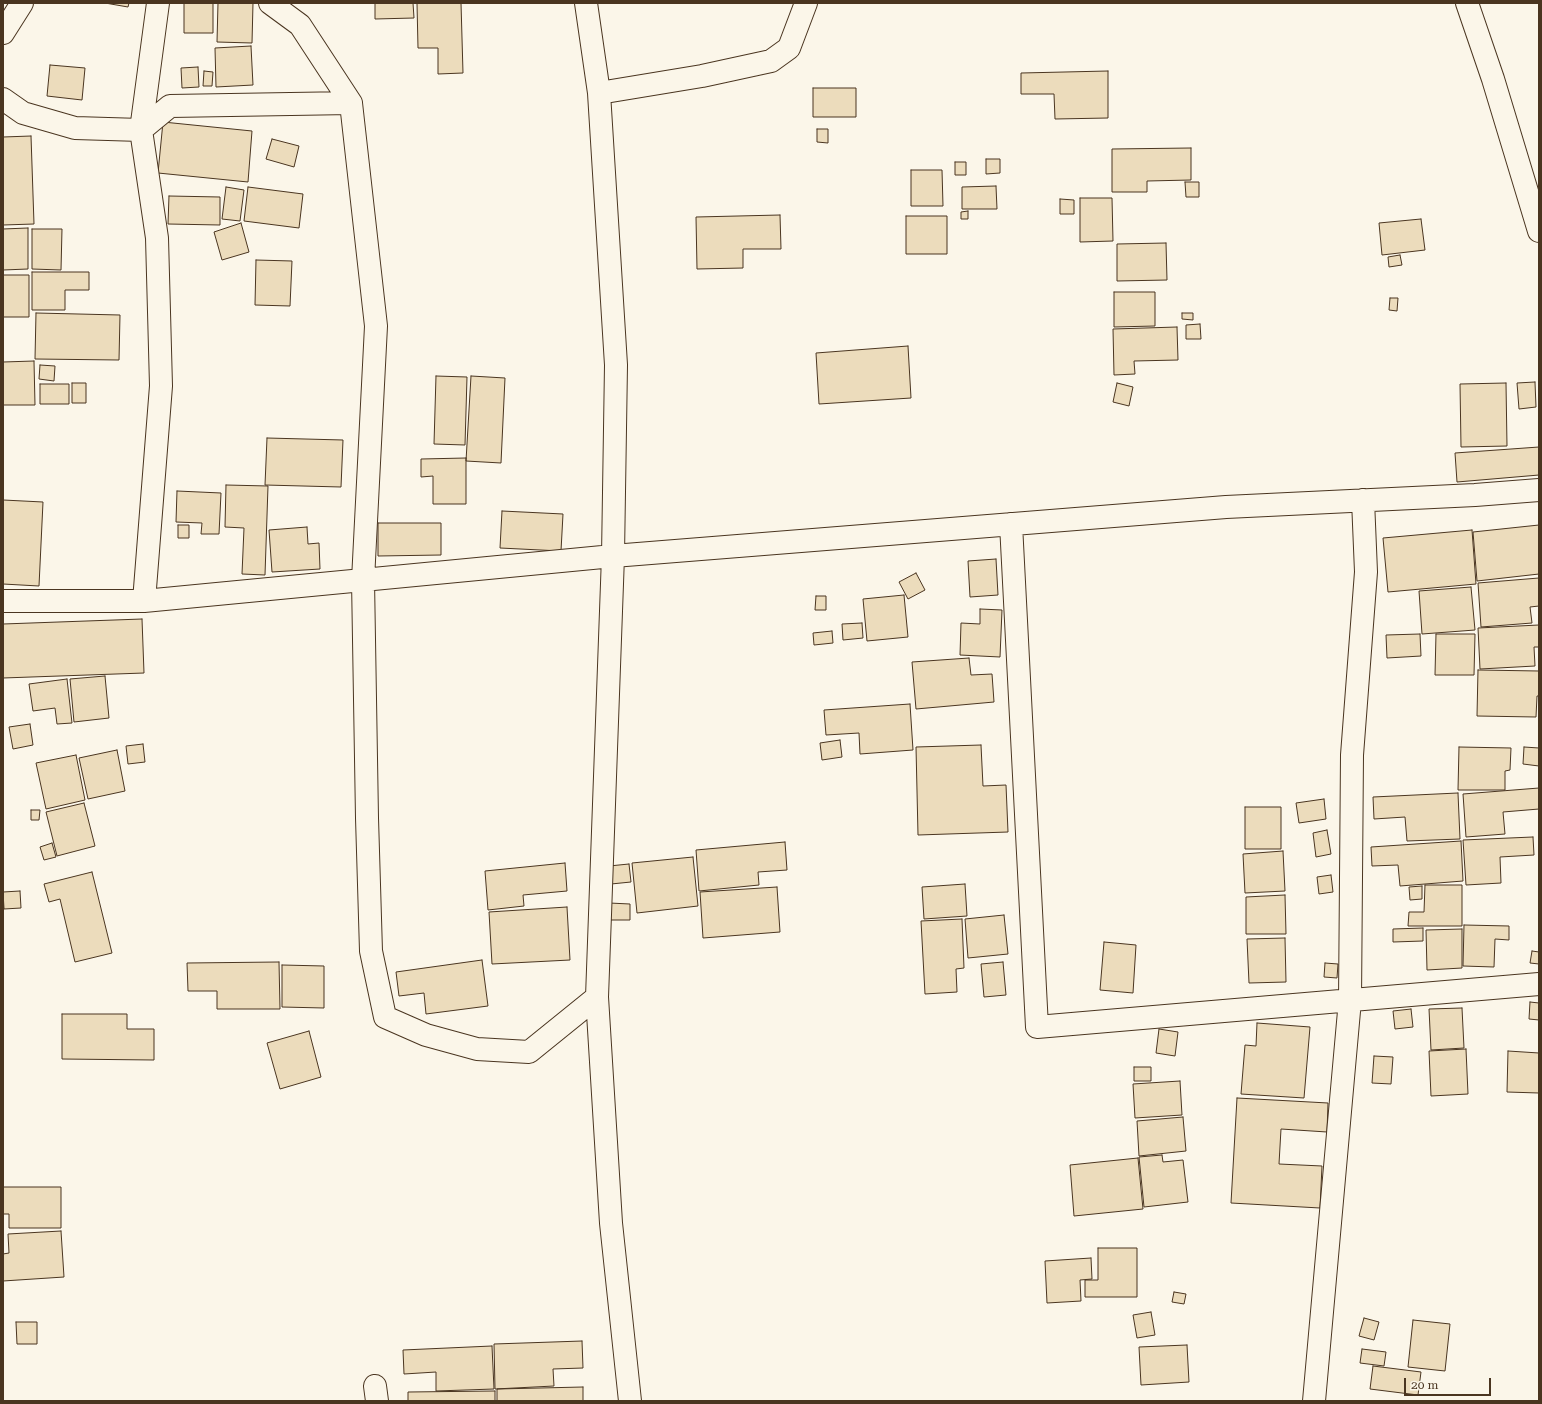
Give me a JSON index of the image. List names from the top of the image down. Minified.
{"scale_bar":"20 m"}
